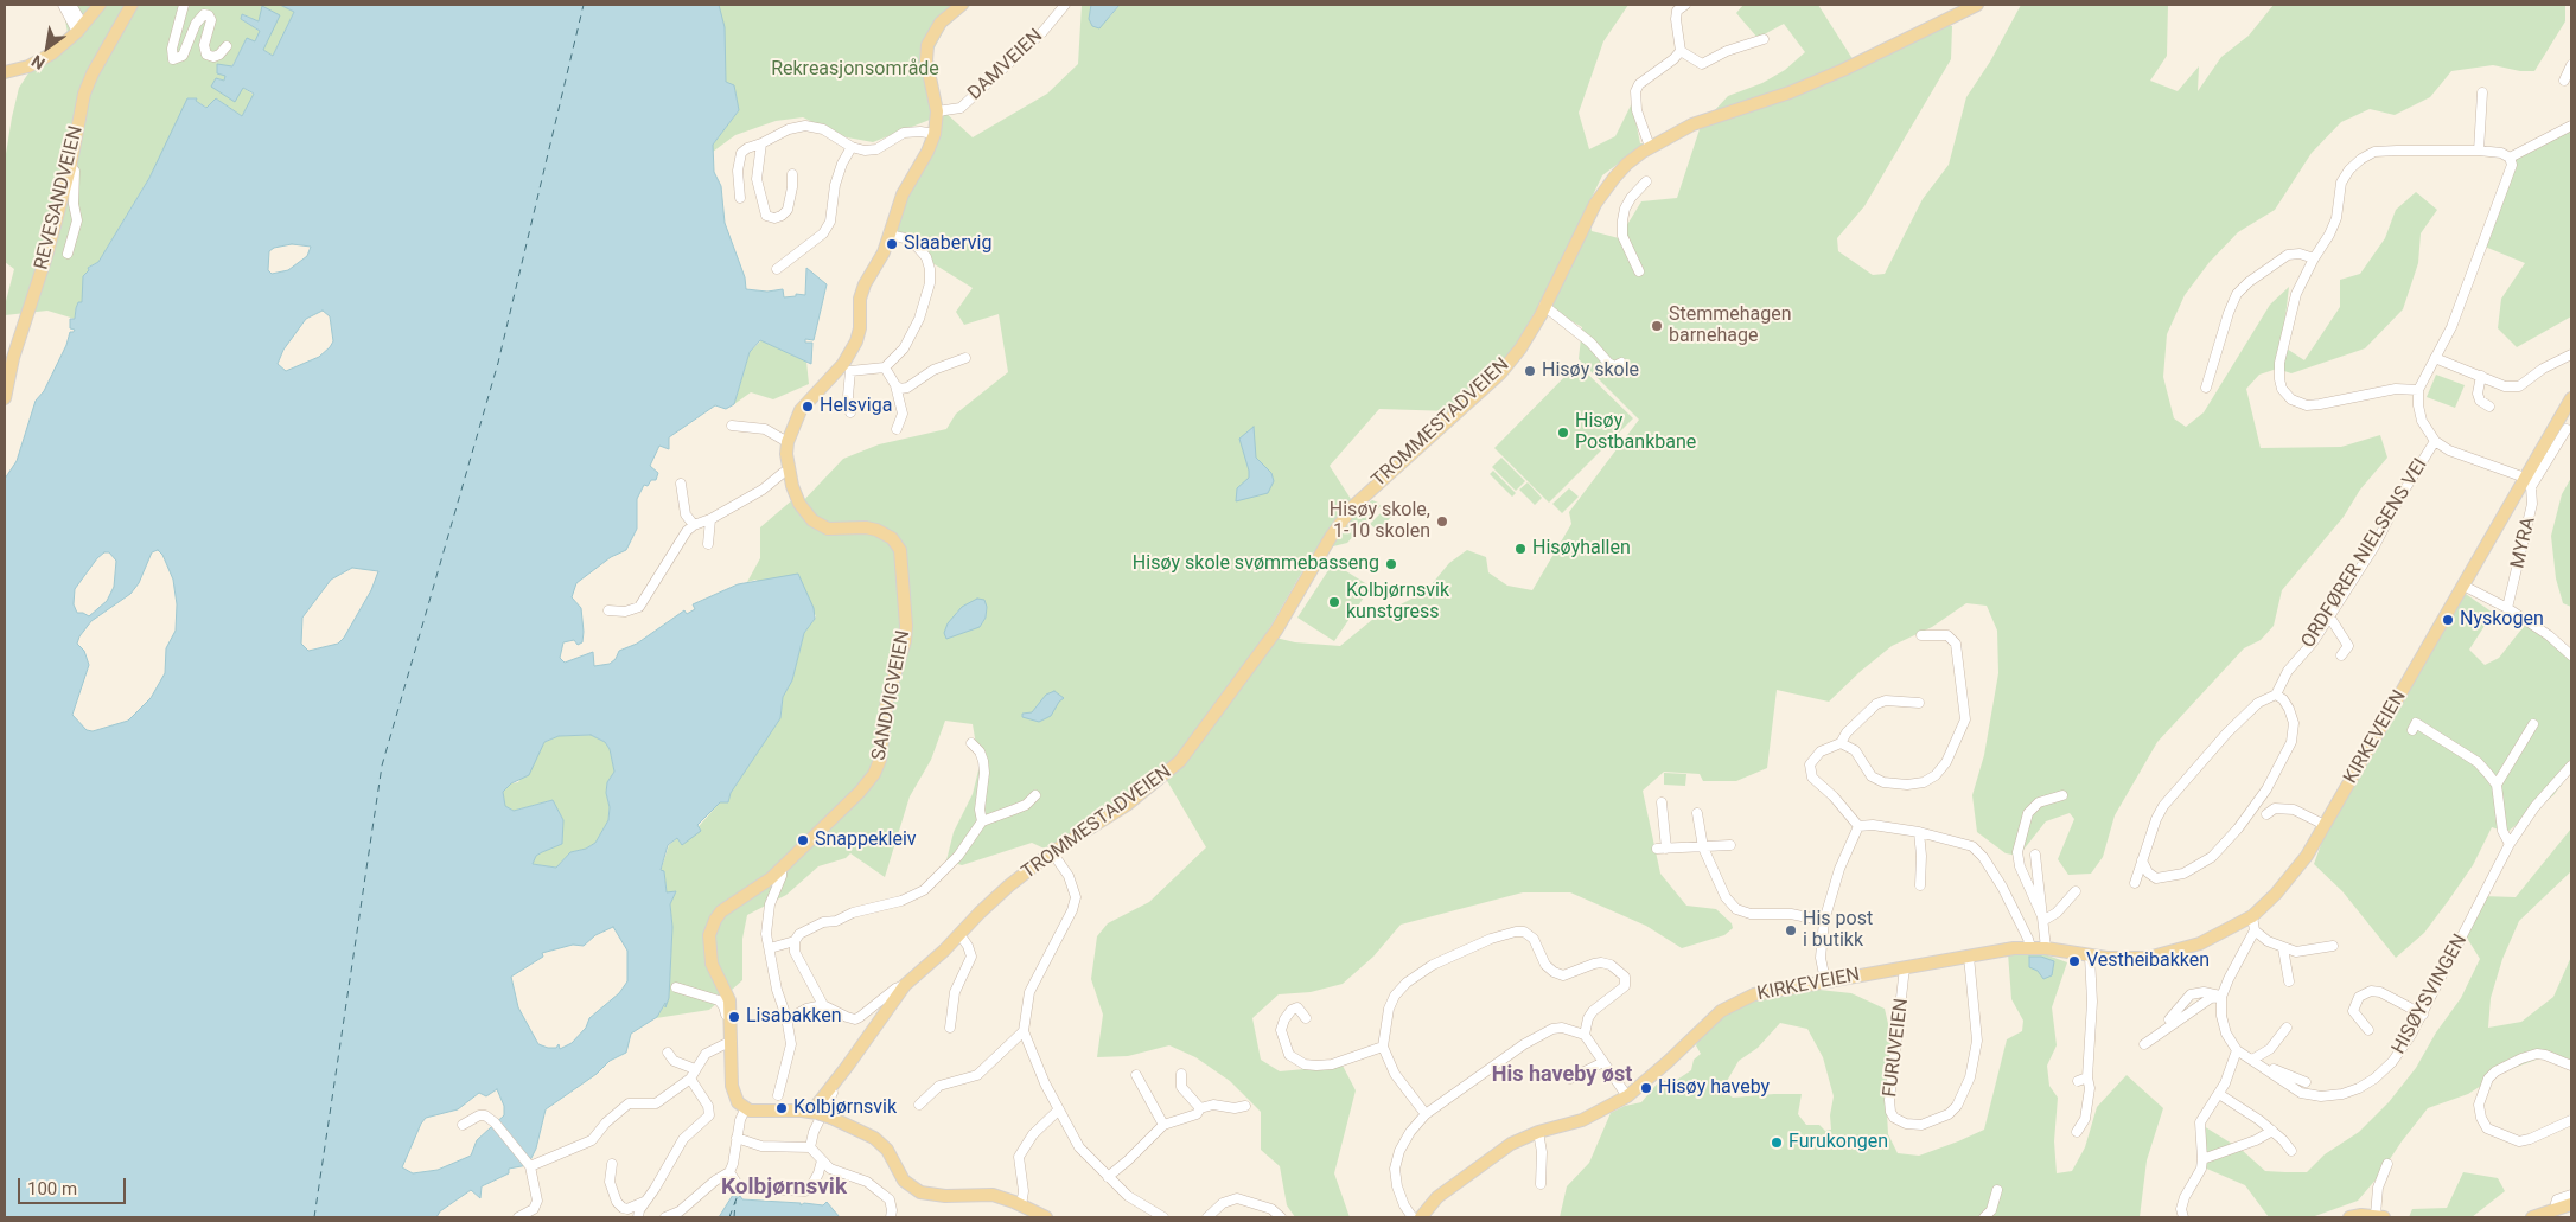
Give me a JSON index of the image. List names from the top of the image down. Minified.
{"streets":{"main road":["REVESANDVEIEN","TROMMESTADVEIEN","SANDVIGVEIEN","KIRKEVEIEN"],"street":["DAMVEIEN","MYRA","ORDFØRER NIELSENS VEI","HISØYSVINGEN","FURUVEIEN"]},"crossings":[["DAMVEIEN","SANDVIGVEIEN"],["MYRA","KIRKEVEIEN"],["KIRKEVEIEN","FURUVEIEN"]],"districts":["His haveby øst","Kolbjørnsvik"],"parks":["Rekreasjonsområde"],"places":["Slaabervig","Stemmehagen barnehage","Hisøy skole","Helsviga","Hisøy Postbankbane","Hisøy skole, 1-10 skolen","Hisøyhallen","Hisøy skole svømmebasseng","Kolbjørnsvik kunstgress","Nyskogen","Snappekleiv","His post i butikk","Vestheibakken","Lisabakken","Hisøy haveby","Kolbjørnsvik","Furukongen"],"scale_bar":"100 m","north":"bottom left"}
